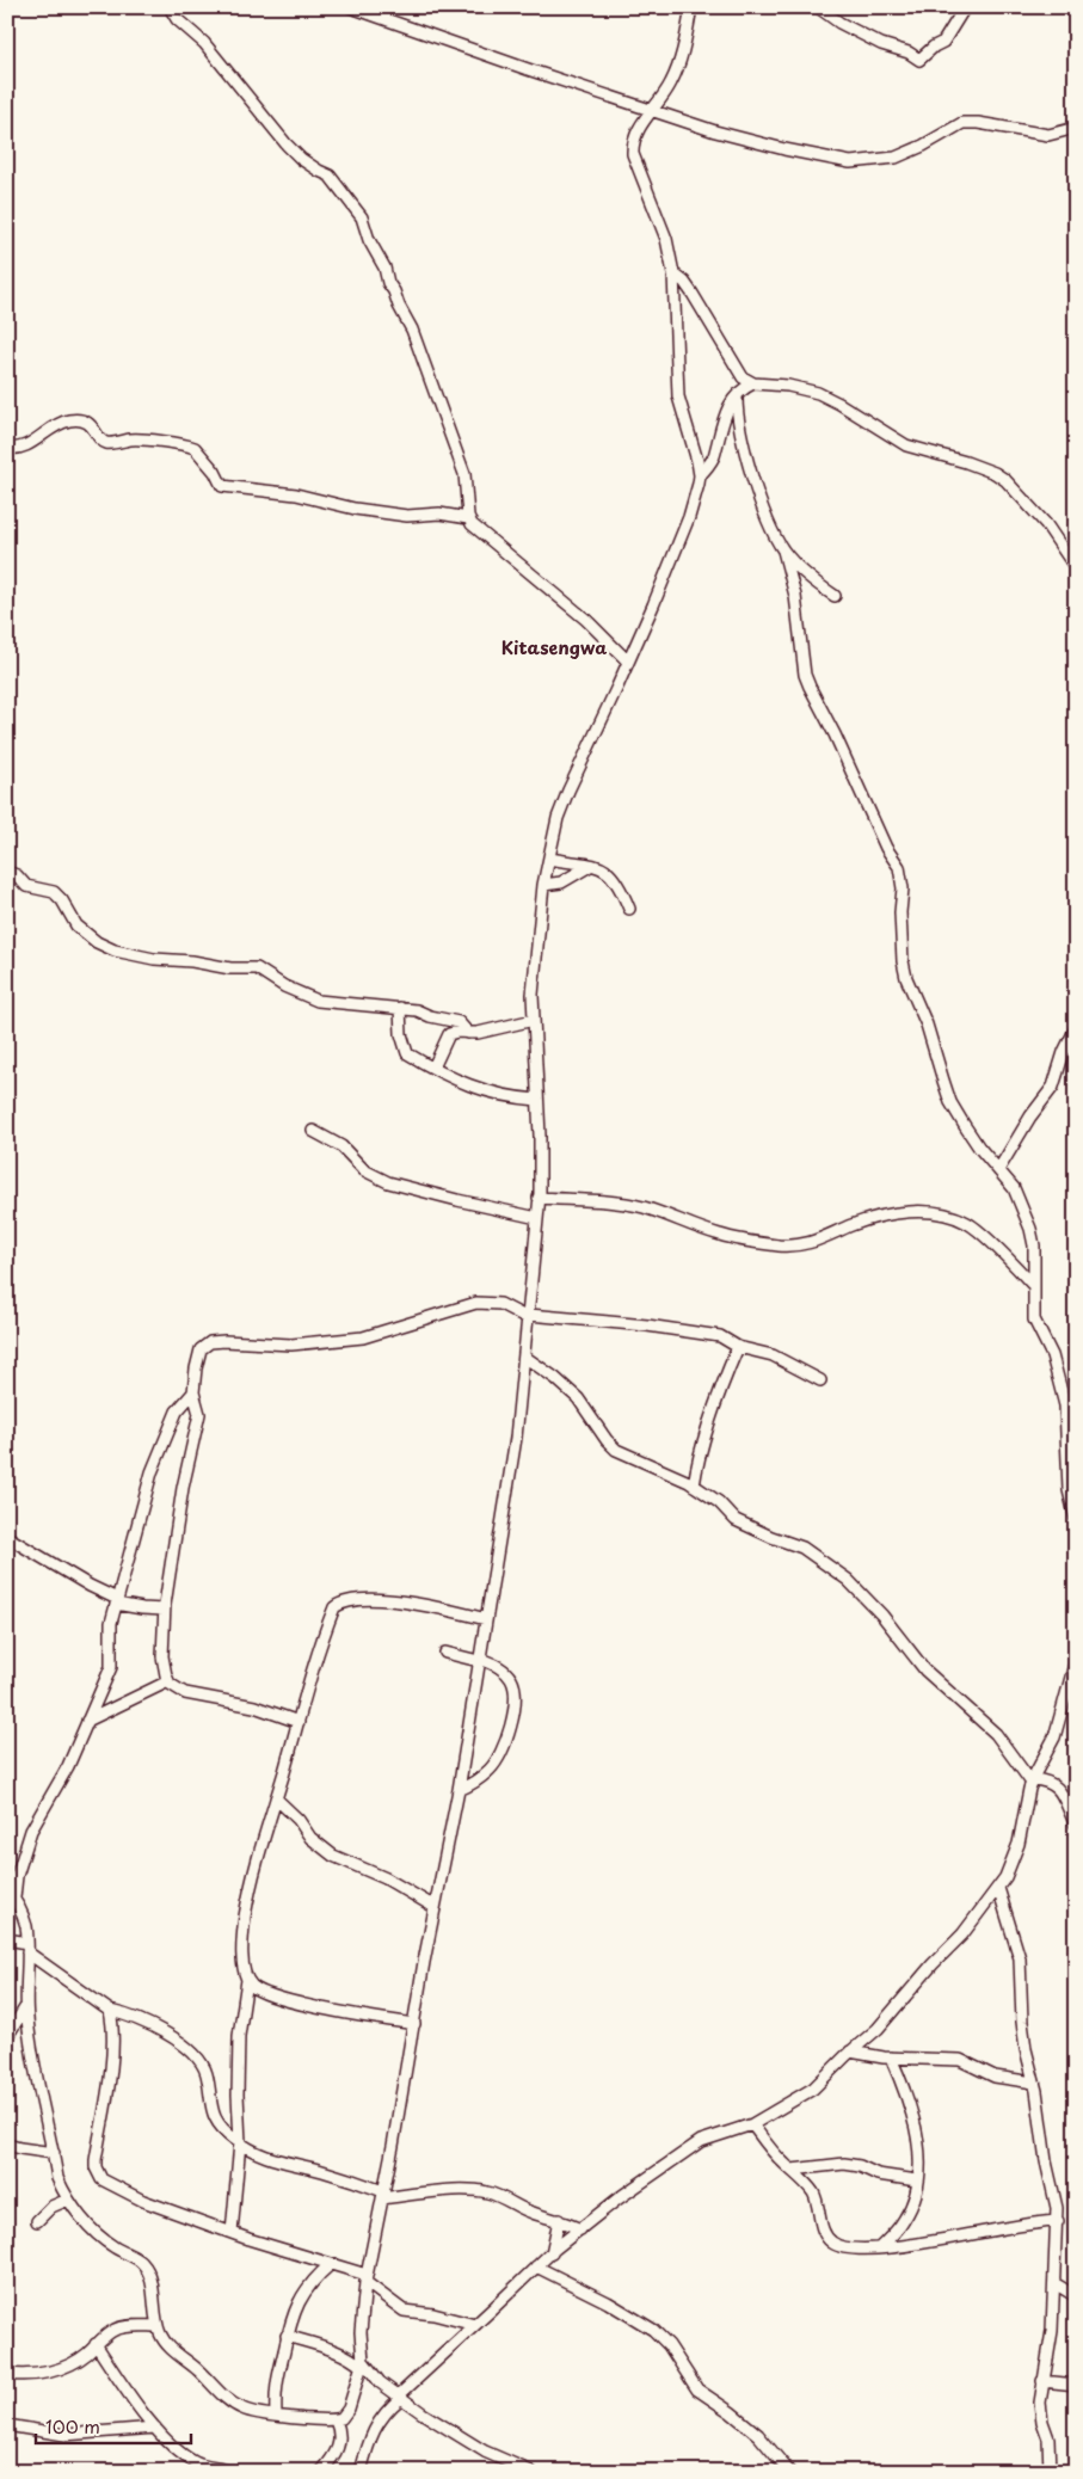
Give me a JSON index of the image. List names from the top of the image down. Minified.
{"districts":["Kitasengwa"],"scale_bar":"100 m"}
